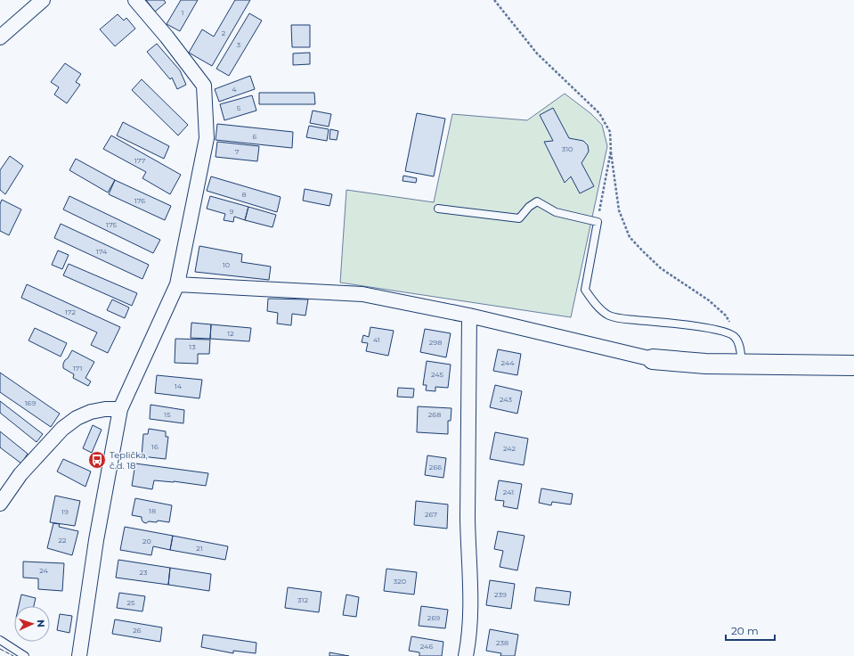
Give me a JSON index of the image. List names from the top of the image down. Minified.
{"places":{"bus stop":["Teplička, č.d. 18"]},"house_numbers":["1","2","3","4","5","6","310","7","177","8","176","9","175","174","10","172","12","41","298","13","244","171","245","14","243","169","15","268","16","242","266","241","18","19","267","22","20","21","24","23","320","239","312","25","269","26","238","246"],"scale_bar":"20 m","north":"right"}
